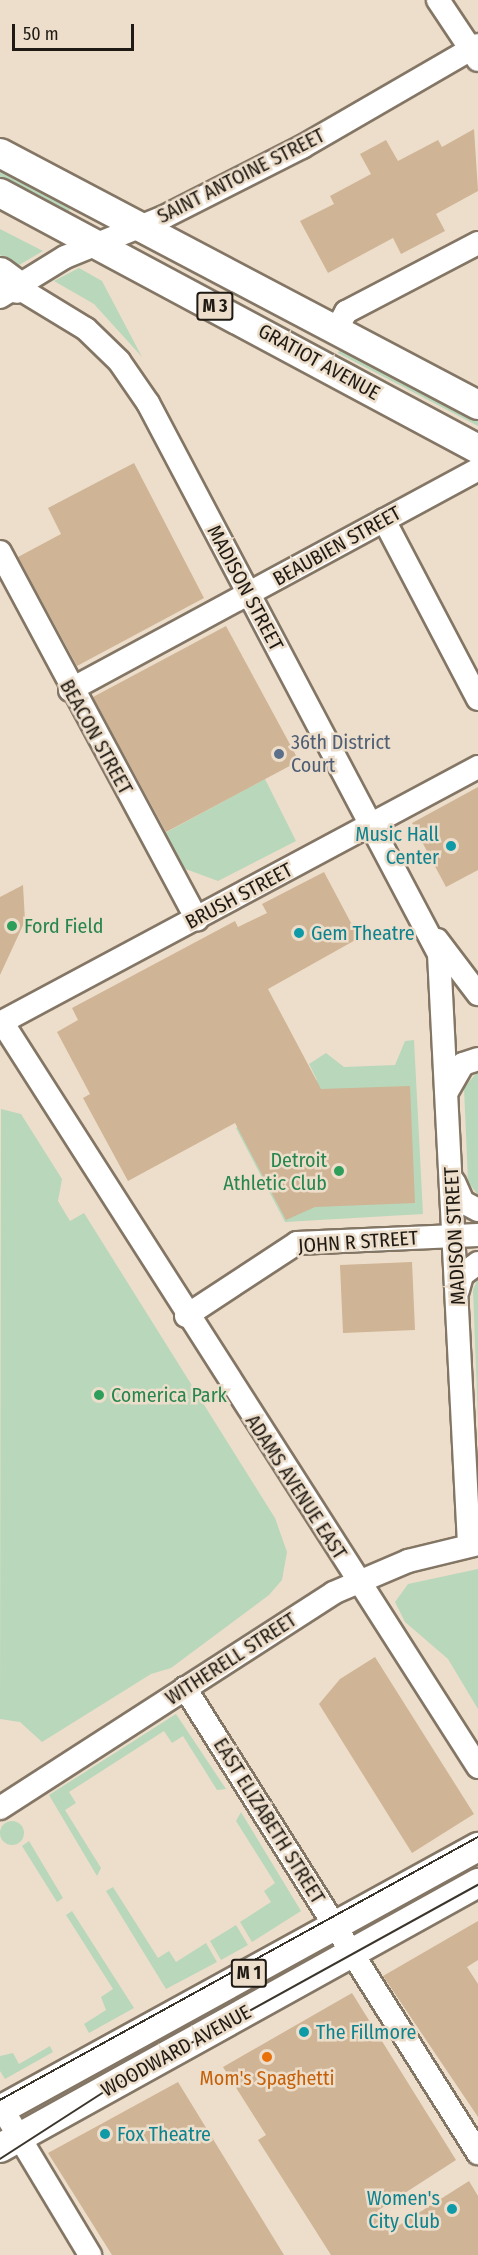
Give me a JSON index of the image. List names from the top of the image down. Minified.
{"streets":{"main road":["M 3","GRATIOT AVENUE","M 1","WOODWARD AVENUE"],"street":["SAINT ANTOINE STREET","BEAUBIEN STREET","MADISON STREET","BEACON STREET","BRUSH STREET","JOHN R STREET","ADAMS AVENUE EAST","WITHERELL STREET","EAST ELIZABETH STREET"]},"crossings":[["SAINT ANTOINE STREET","GRATIOT AVENUE"],["SAINT ANTOINE STREET","MADISON STREET"],["BEAUBIEN STREET","MADISON STREET"],["BEAUBIEN STREET","BEACON STREET"],["MADISON STREET","BRUSH STREET"],["MADISON STREET","JOHN R STREET"],["MADISON STREET","WITHERELL STREET"],["BEACON STREET","BRUSH STREET"],["BRUSH STREET","ADAMS AVENUE EAST"],["JOHN R STREET","ADAMS AVENUE EAST"],["ADAMS AVENUE EAST","WITHERELL STREET"],["WITHERELL STREET","EAST ELIZABETH STREET"],["EAST ELIZABETH STREET","WOODWARD AVENUE"]],"places":["36th District Court","Music Hall Center","Ford Field","Gem Theatre","Detroit Athletic Club","Comerica Park","The Fillmore","Mom's Spaghetti","Fox Theatre","Women's City Club"],"scale_bar":"50 m"}
